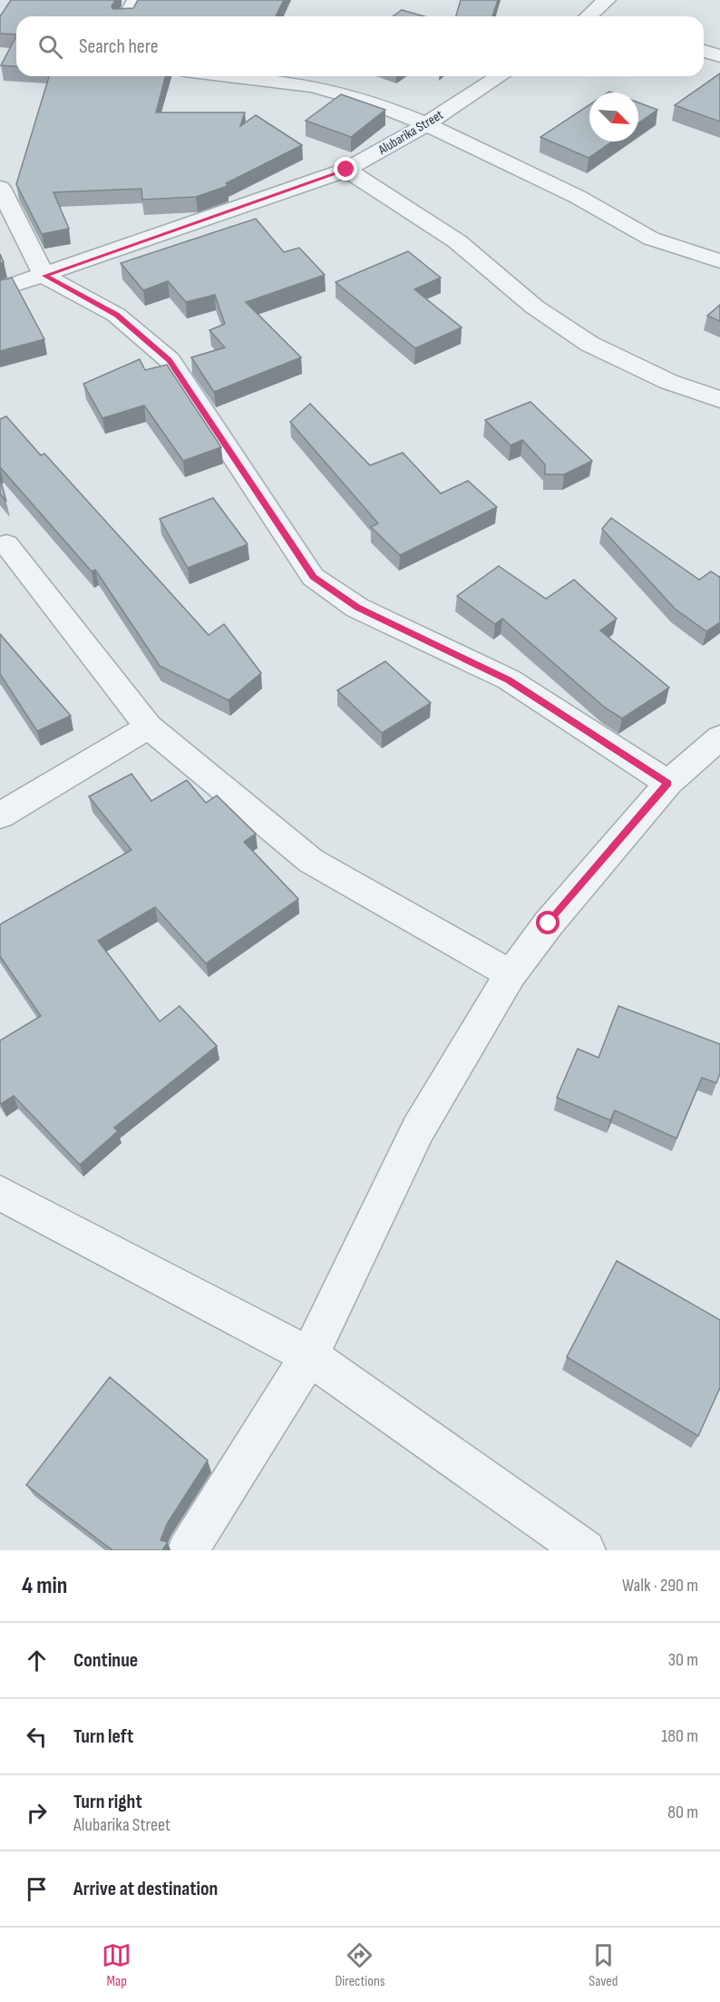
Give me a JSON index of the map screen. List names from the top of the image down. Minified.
{"streets":{"street":["Alubarika Street"]},"north":"bottom right","page":{"search":"Search here","heading":["4 min","Walk · 290 m"],"list":[["Continue","30 m"],["Turn left","180 m"],["Turn right","Alubarika Street","80 m"],"Arrive at destination"],"nav":["Map","Directions","Saved"]}}
